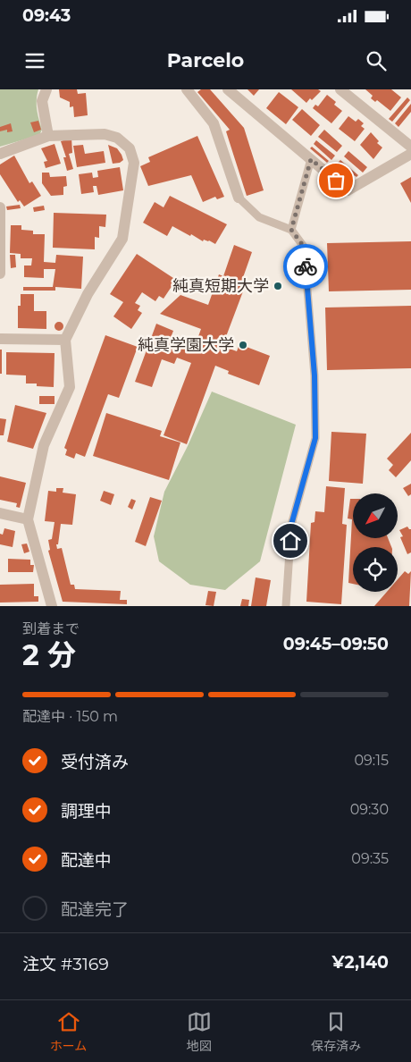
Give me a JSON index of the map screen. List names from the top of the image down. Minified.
{"places":["純真短期大学","純真学園大学"],"north":"bottom left","page":{"status":"09:43","header":"Parcelo","heading":["2 分","到着まで","09:45–09:50"],"panel":["注文 #3169","¥2,140"],"bar":"配達中 · 150 m","list":[["受付済み","09:15"],["調理中","09:30"],["配達中","09:35"],"配達完了"],"tabs":["ホーム","地図","保存済み"]}}
